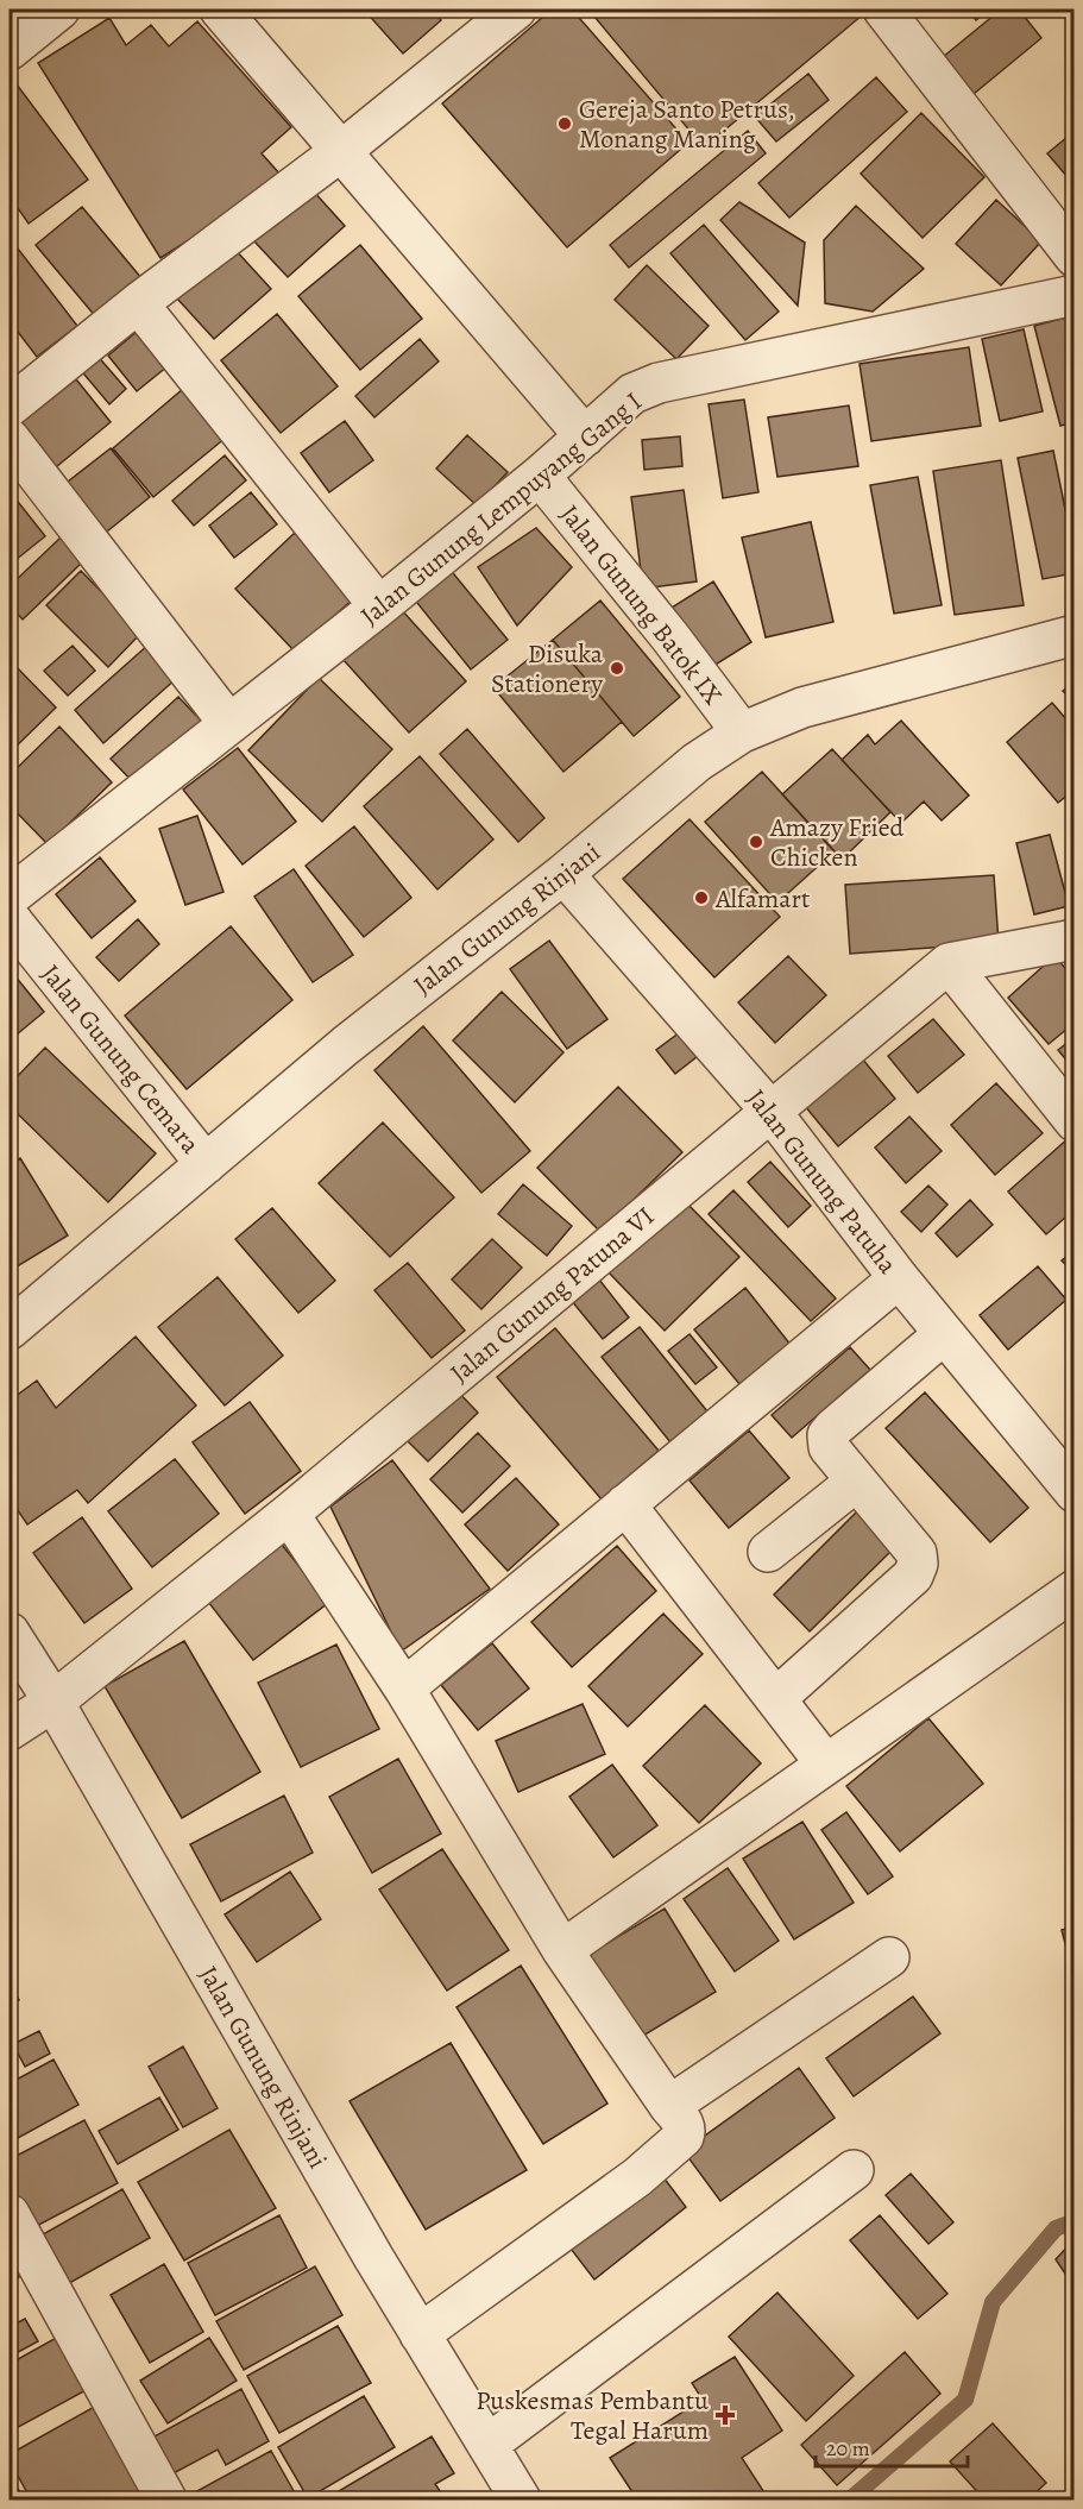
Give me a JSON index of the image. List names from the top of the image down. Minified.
{"streets":{"street":["Jalan Gunung Lempuyang Gang I","Jalan Gunung Batok IX","Jalan Gunung Rinjani","Jalan Gunung Cemara","Jalan Gunung Patuha","Jalan Gunung Patuna VI"]},"crossings":[["Jalan Gunung Lempuyang Gang I","Jalan Gunung Batok IX"],["Jalan Gunung Batok IX","Jalan Gunung Rinjani"],["Jalan Gunung Rinjani","Jalan Gunung Cemara"],["Jalan Gunung Rinjani","Jalan Gunung Patuha"],["Jalan Gunung Rinjani","Jalan Gunung Patuna VI"],["Jalan Gunung Patuha","Jalan Gunung Patuna VI"]],"places":{"other":["Gereja Santo Petrus, Monang Maning","Disuka Stationery","Amazy Fried Chicken","Alfamart"],"health":["Puskesmas Pembantu Tegal Harum"]},"scale_bar":"20 m"}
